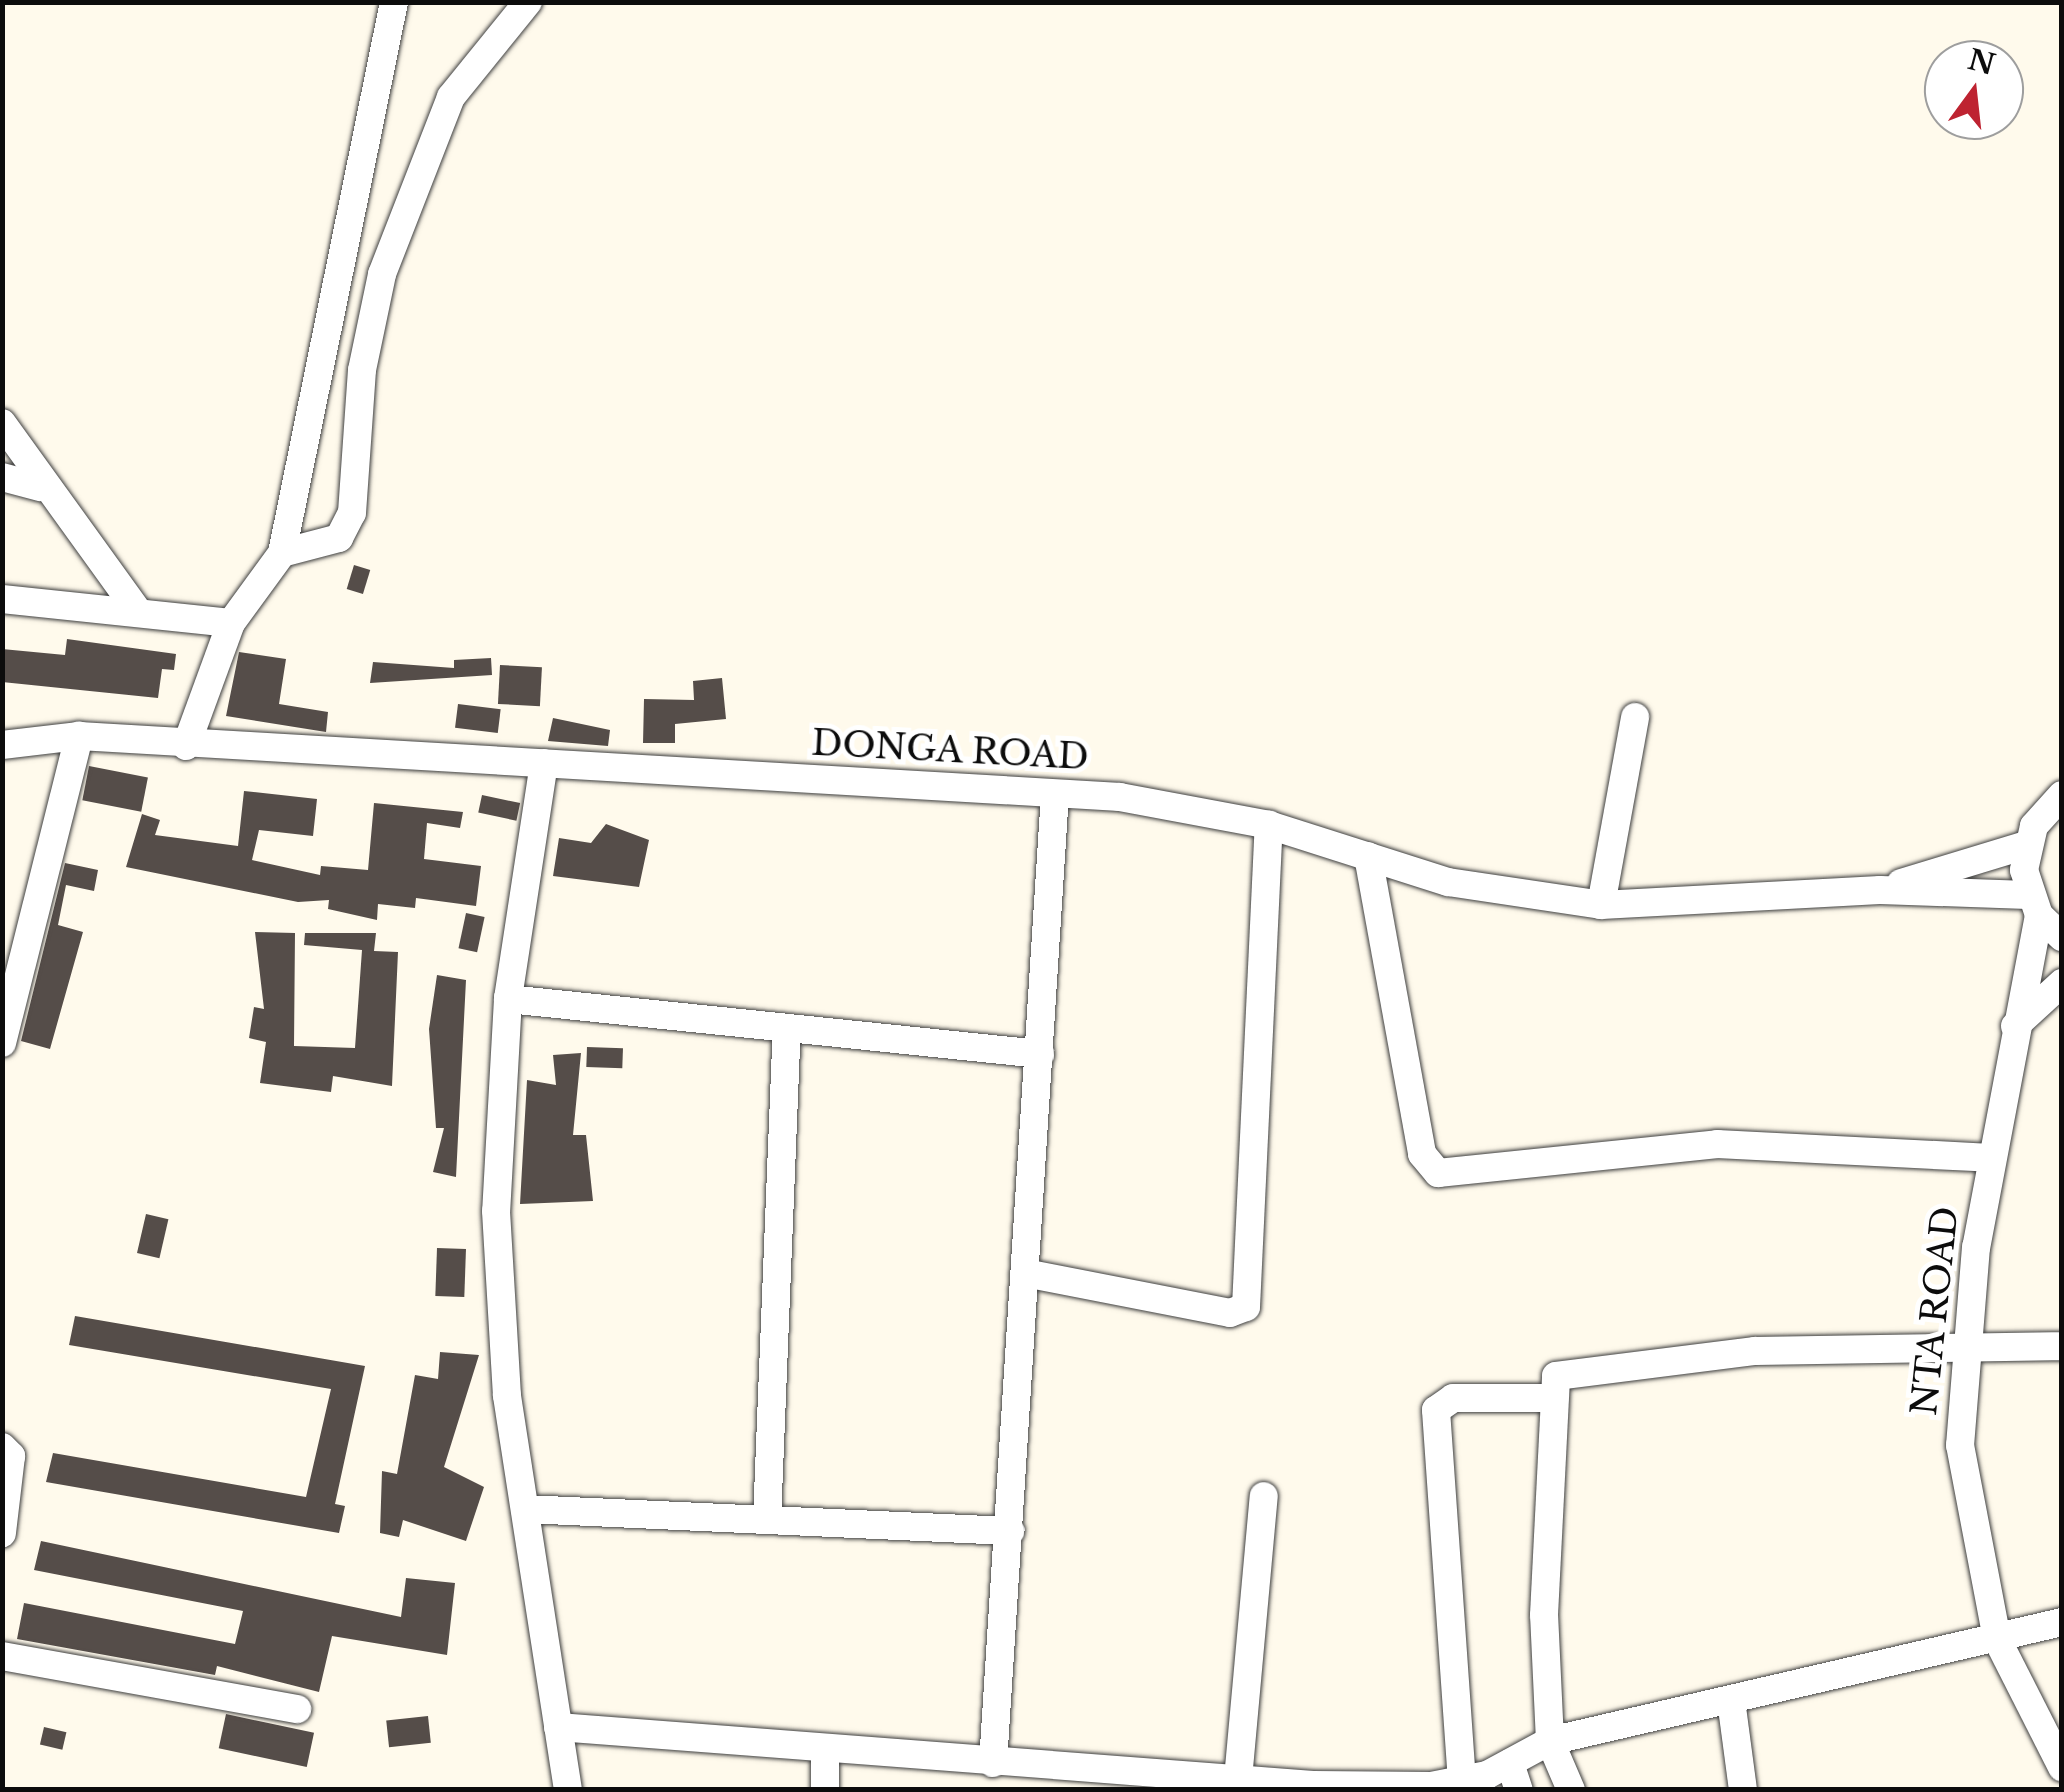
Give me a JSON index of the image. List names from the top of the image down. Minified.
{"streets":{"street":["DONGA ROAD","NTA ROAD"]},"north":"top"}
